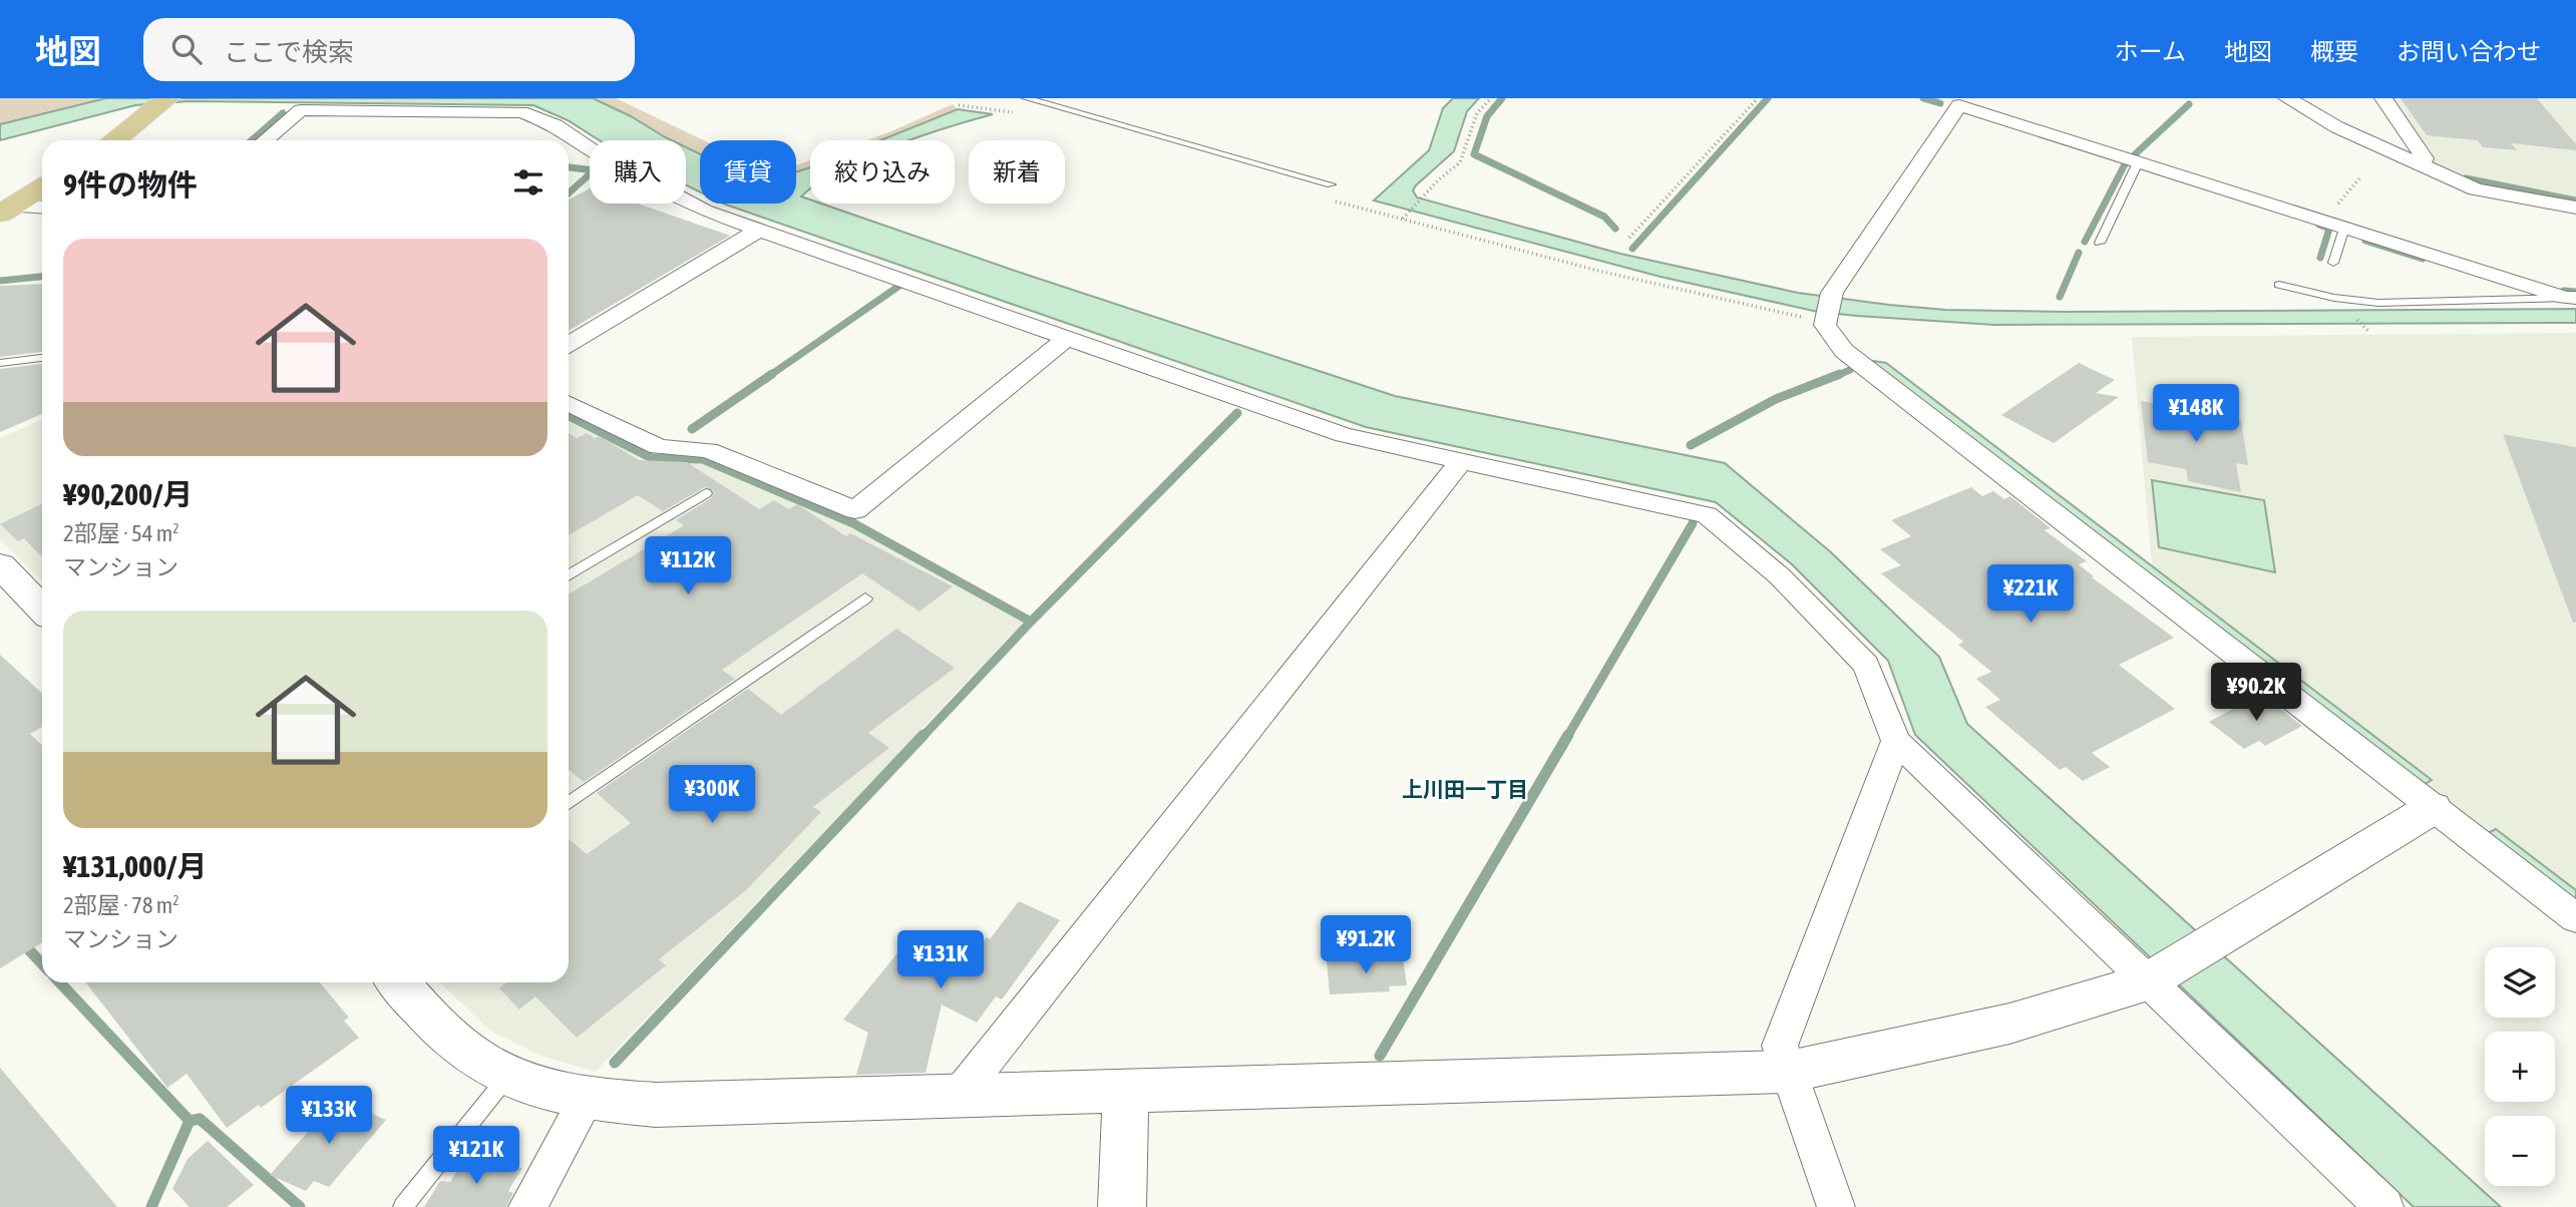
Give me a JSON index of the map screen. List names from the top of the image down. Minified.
{"districts":["上川田一丁目"],"page":{"header":"地図","search":"ここで検索","nav":["ホーム","地図","概要","お問い合わせ"],"chip":["購入","賃貸","絞り込み","新着"],"heading":"9件の物件","list":[{"name":"¥90,200/月","note":"2部屋 · 54 m² · マンション"},{"name":"¥131,000/月","note":"2部屋 · 78 m² · マンション"}],"price":["¥148K","¥112K","¥221K","¥90.2K","¥300K","¥91.2K","¥131K","¥133K","¥121K"],"map_buttons":["+","−"]}}
